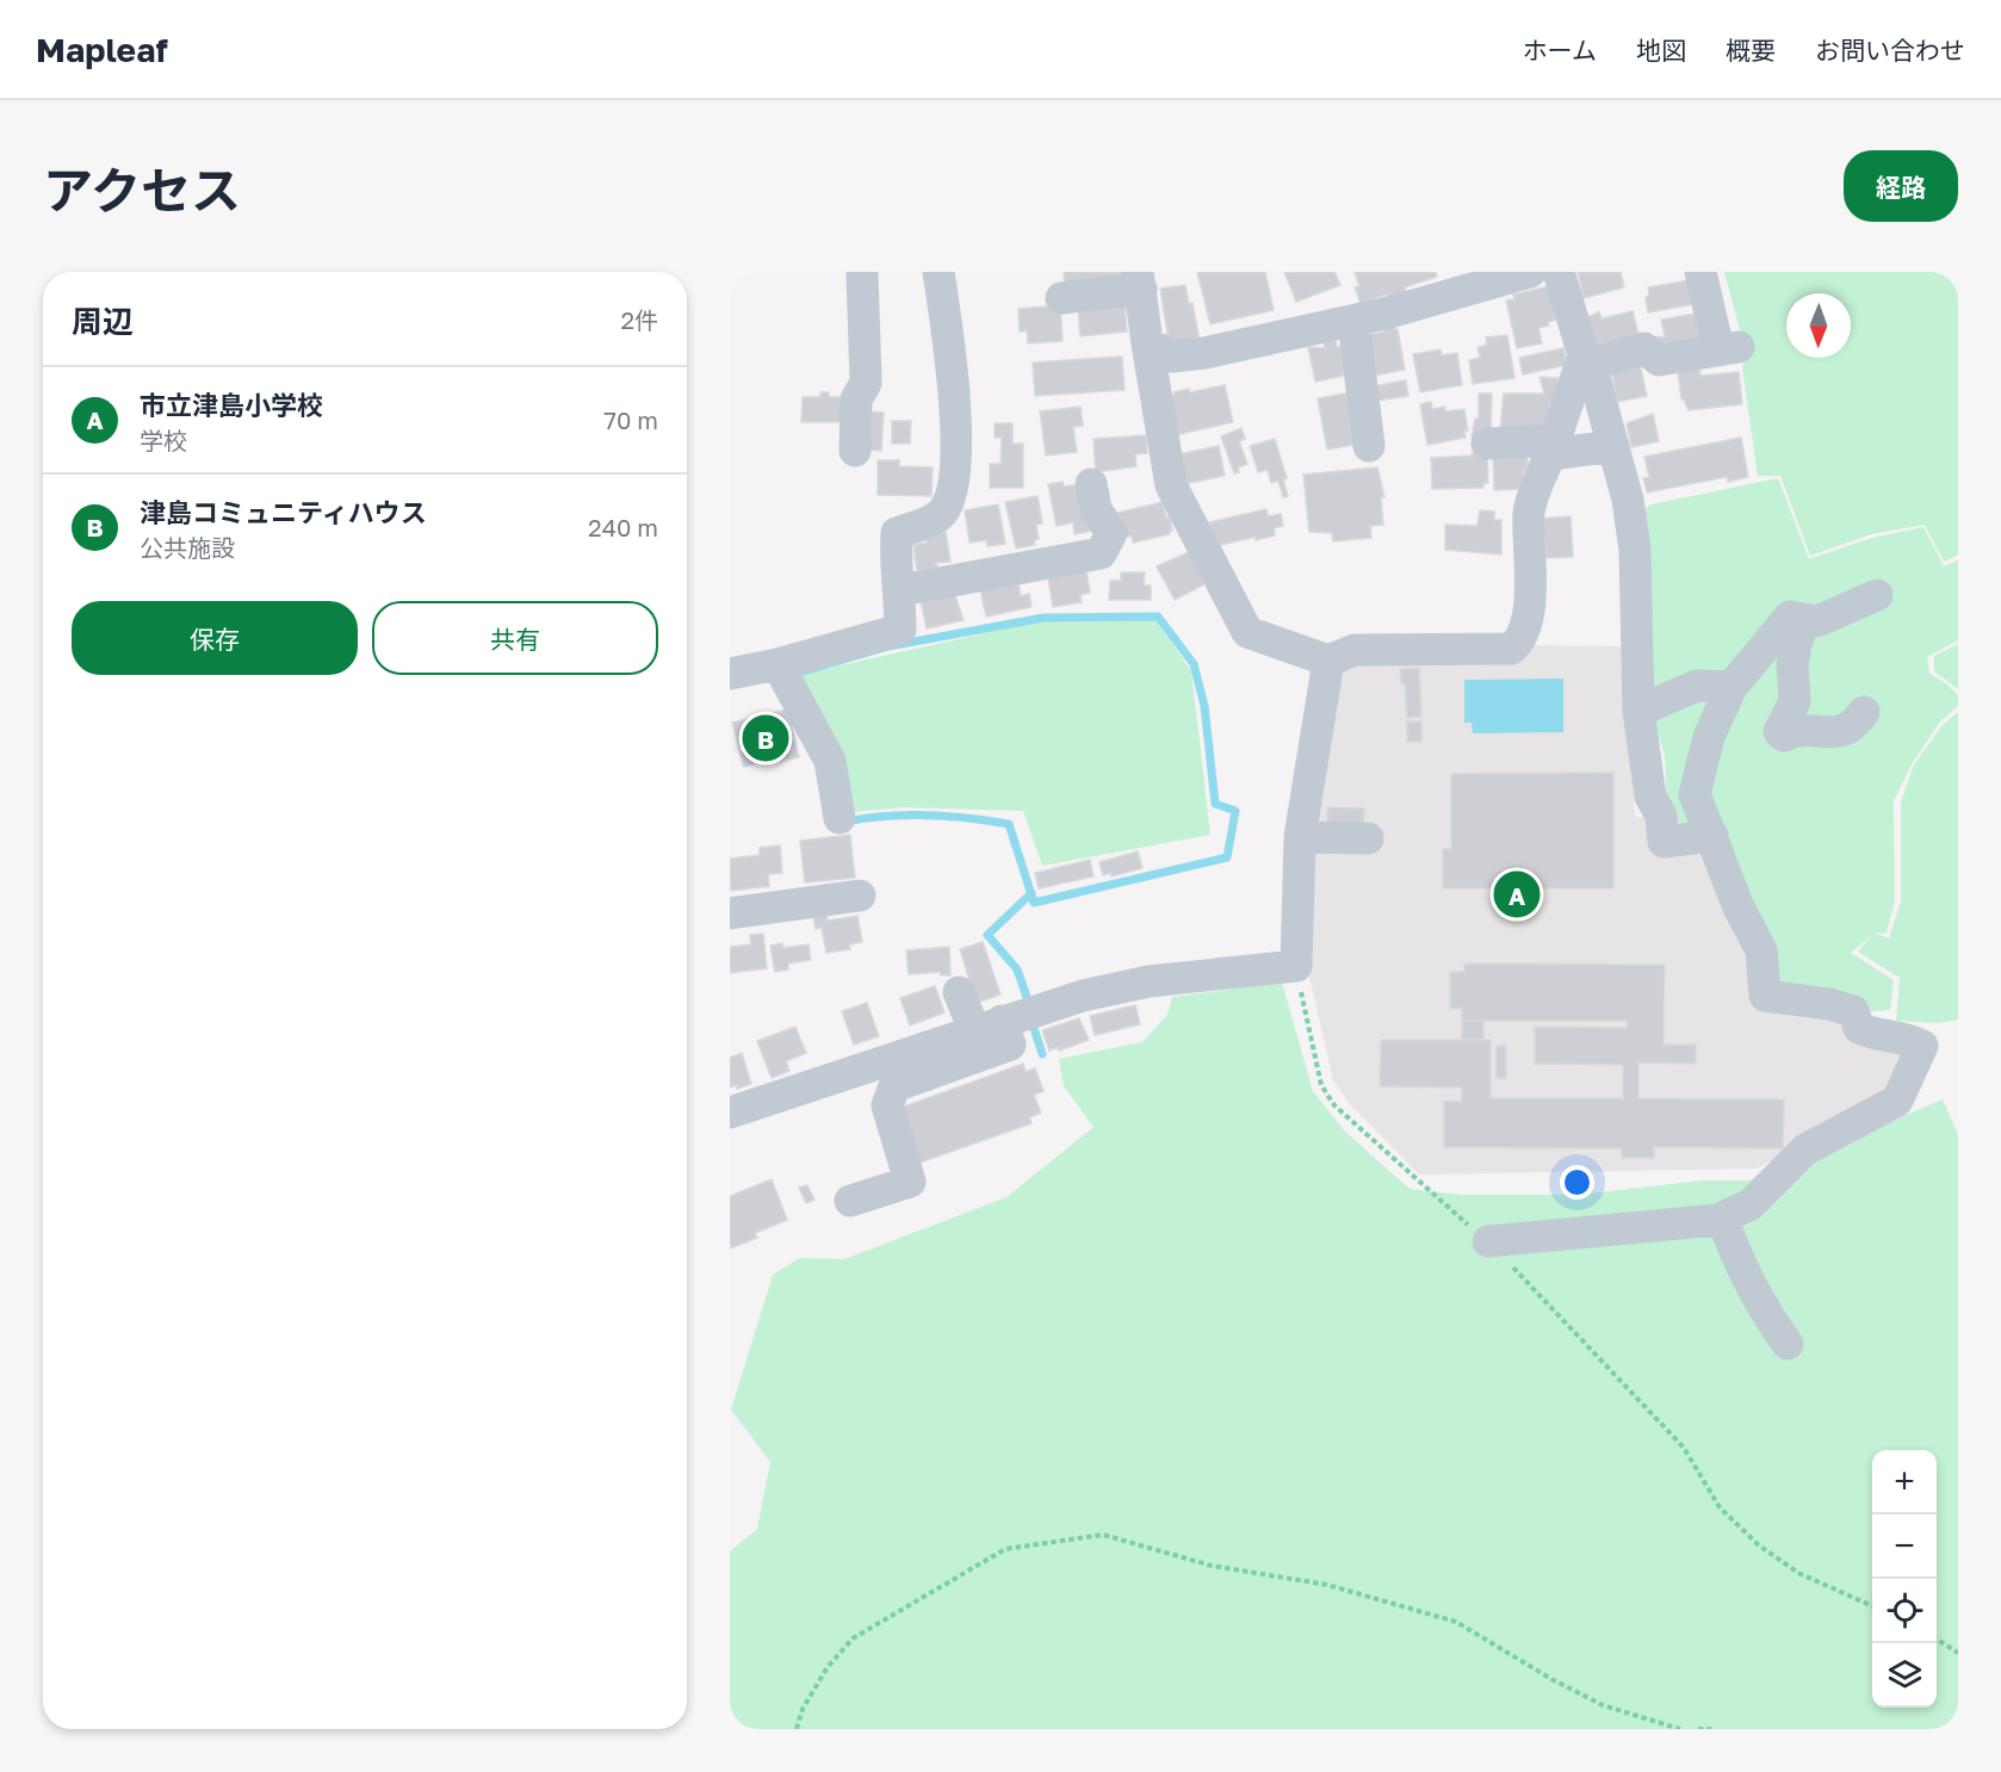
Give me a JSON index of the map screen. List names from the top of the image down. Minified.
{"north":"bottom","page":{"header":"Mapleaf","nav":["ホーム","地図","概要","お問い合わせ"],"title":"アクセス","buttons":["経路",["保存","共有"]],"heading":["周辺","2件"],"list":[{"mark":"A","name":"市立津島小学校","note":"学校","value":"70 m"},{"mark":"B","name":"津島コミュニティハウス","note":"公共施設","value":"240 m"}],"pins":["B","A"],"map_buttons":["+","−"]}}
